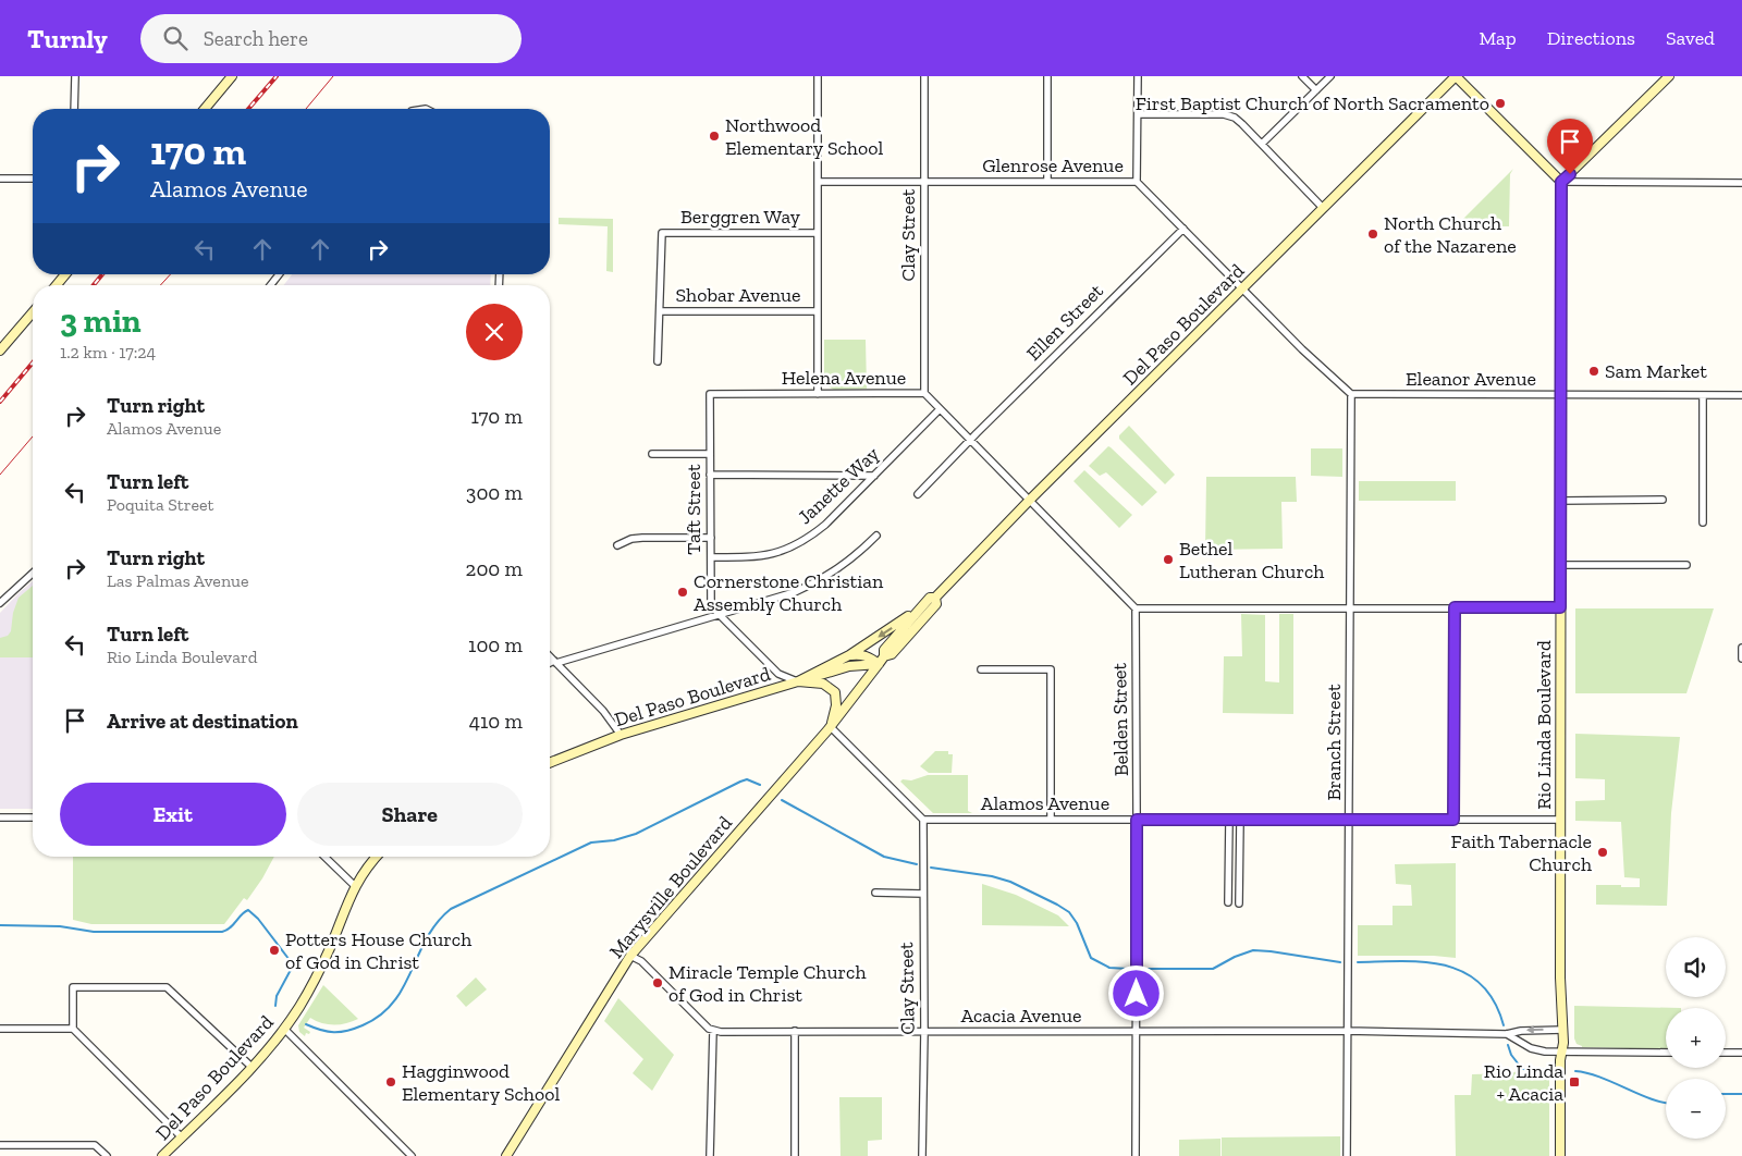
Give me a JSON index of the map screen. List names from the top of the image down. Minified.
{"streets":{"main road":["Del Paso Boulevard","Rio Linda Boulevard","Marysville Boulevard"],"street":["Glenrose Avenue","Berggren Way","Clay Street","Shobar Avenue","Ellen Street","Helena Avenue","Eleanor Avenue","Janette Way","Taft Street","Belden Street","Branch Street","Alamos Avenue","Acacia Avenue"]},"crossings":[["Glenrose Avenue","Clay Street"],["Glenrose Avenue","Ellen Street"],["Glenrose Avenue","Del Paso Boulevard"],["Berggren Way","Shobar Avenue"],["Clay Street","Helena Avenue"],["Clay Street","Alamos Avenue"],["Clay Street","Acacia Avenue"],["Ellen Street","Helena Avenue"],["Del Paso Boulevard","Helena Avenue"],["Del Paso Boulevard","Taft Street"],["Del Paso Boulevard","Marysville Boulevard"],["Helena Avenue","Janette Way"],["Helena Avenue","Taft Street"],["Helena Avenue","Belden Street"],["Eleanor Avenue","Rio Linda Boulevard"],["Eleanor Avenue","Branch Street"],["Janette Way","Taft Street"],["Belden Street","Alamos Avenue"],["Belden Street","Acacia Avenue"],["Rio Linda Boulevard","Alamos Avenue"],["Rio Linda Boulevard","Acacia Avenue"],["Branch Street","Alamos Avenue"],["Branch Street","Acacia Avenue"]],"places":{"other":["First Baptist Church of North Sacramento","Northwood Elementary School","North Church of the Nazarene","Sam Market","Bethel Lutheran Church","Cornerstone Christian Assembly Church","Faith Tabernacle Church","Potters House Church of God in Christ","Miracle Temple Church of God in Christ","Hagginwood Elementary School"],"transit":["Rio Linda + Acacia"]},"page":{"header":"Turnly","search":"Search here","nav":["Map","Directions","Saved"],"turn":["170 m","Alamos Avenue"],"heading":["3 min","1.2 km · 17:24"],"list":[{"name":"Turn right","note":"Alamos Avenue","value":"170 m"},{"name":"Turn left","note":"Poquita Street","value":"300 m"},{"name":"Turn right","note":"Las Palmas Avenue","value":"200 m"},{"name":"Turn left","note":"Rio Linda Boulevard","value":"100 m"},{"name":"Arrive at destination","value":"410 m"}],"buttons":["Exit","Share"],"map_buttons":["+","−"]}}
